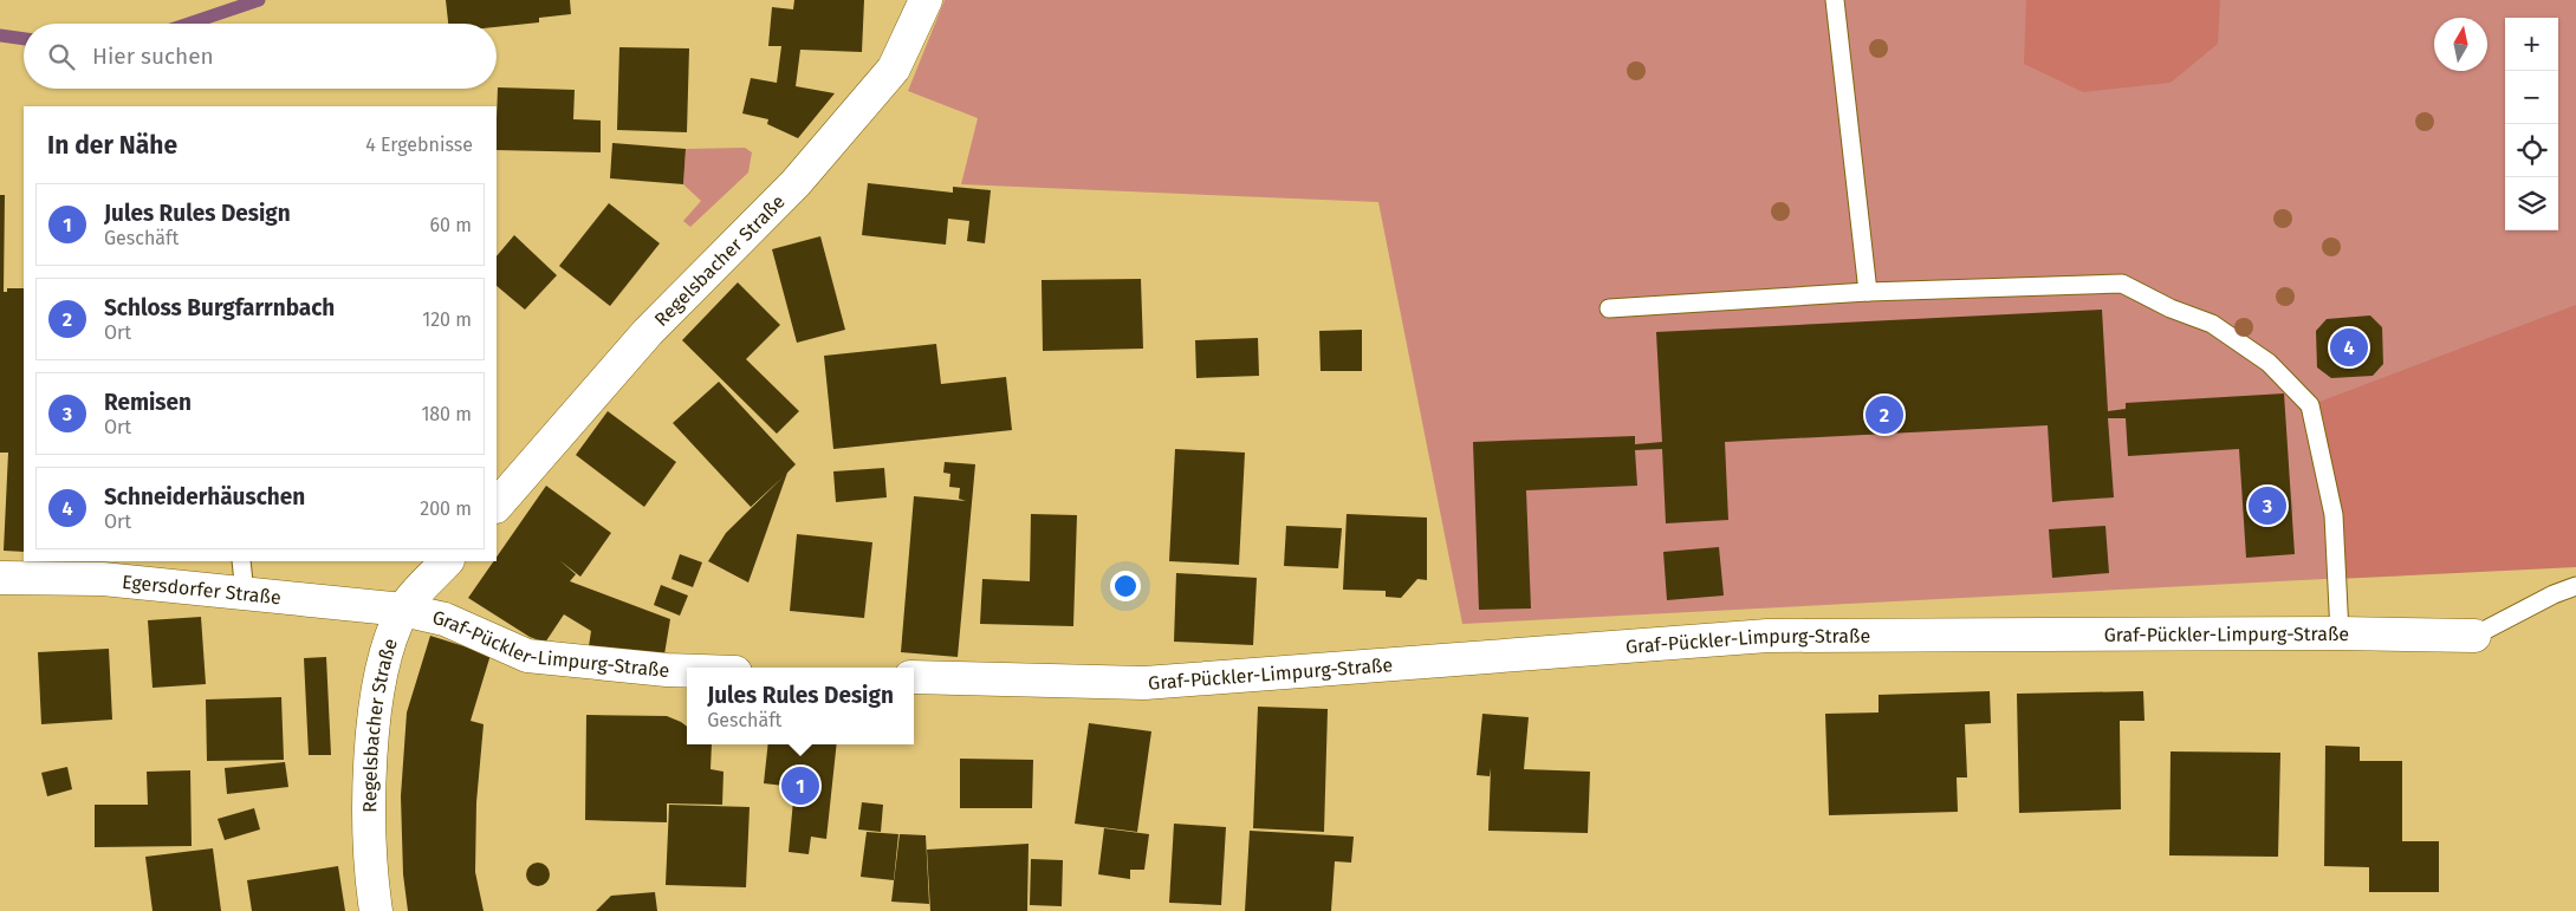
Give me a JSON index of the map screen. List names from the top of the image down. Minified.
{"streets":{"street":["Regelsbacher Straße","Egersdorfer Straße","Graf-Pückler-Limpurg-Straße"]},"crossings":[["Regelsbacher Straße","Egersdorfer Straße"],["Regelsbacher Straße","Graf-Pückler-Limpurg-Straße"],["Egersdorfer Straße","Graf-Pückler-Limpurg-Straße"]],"north":"top","page":{"map_buttons":["+","−"],"search":"Hier suchen","heading":["In der Nähe","4 Ergebnisse"],"list":[{"mark":"1","name":"Jules Rules Design","note":"Geschäft","value":"60 m"},{"mark":"2","name":"Schloss Burgfarrnbach","note":"Ort","value":"120 m"},{"mark":"3","name":"Remisen","note":"Ort","value":"180 m"},{"mark":"4","name":"Schneiderhäuschen","note":"Ort","value":"200 m"}],"pins":["4","2","3","1"],"popup":["Jules Rules Design","Geschäft"]}}
